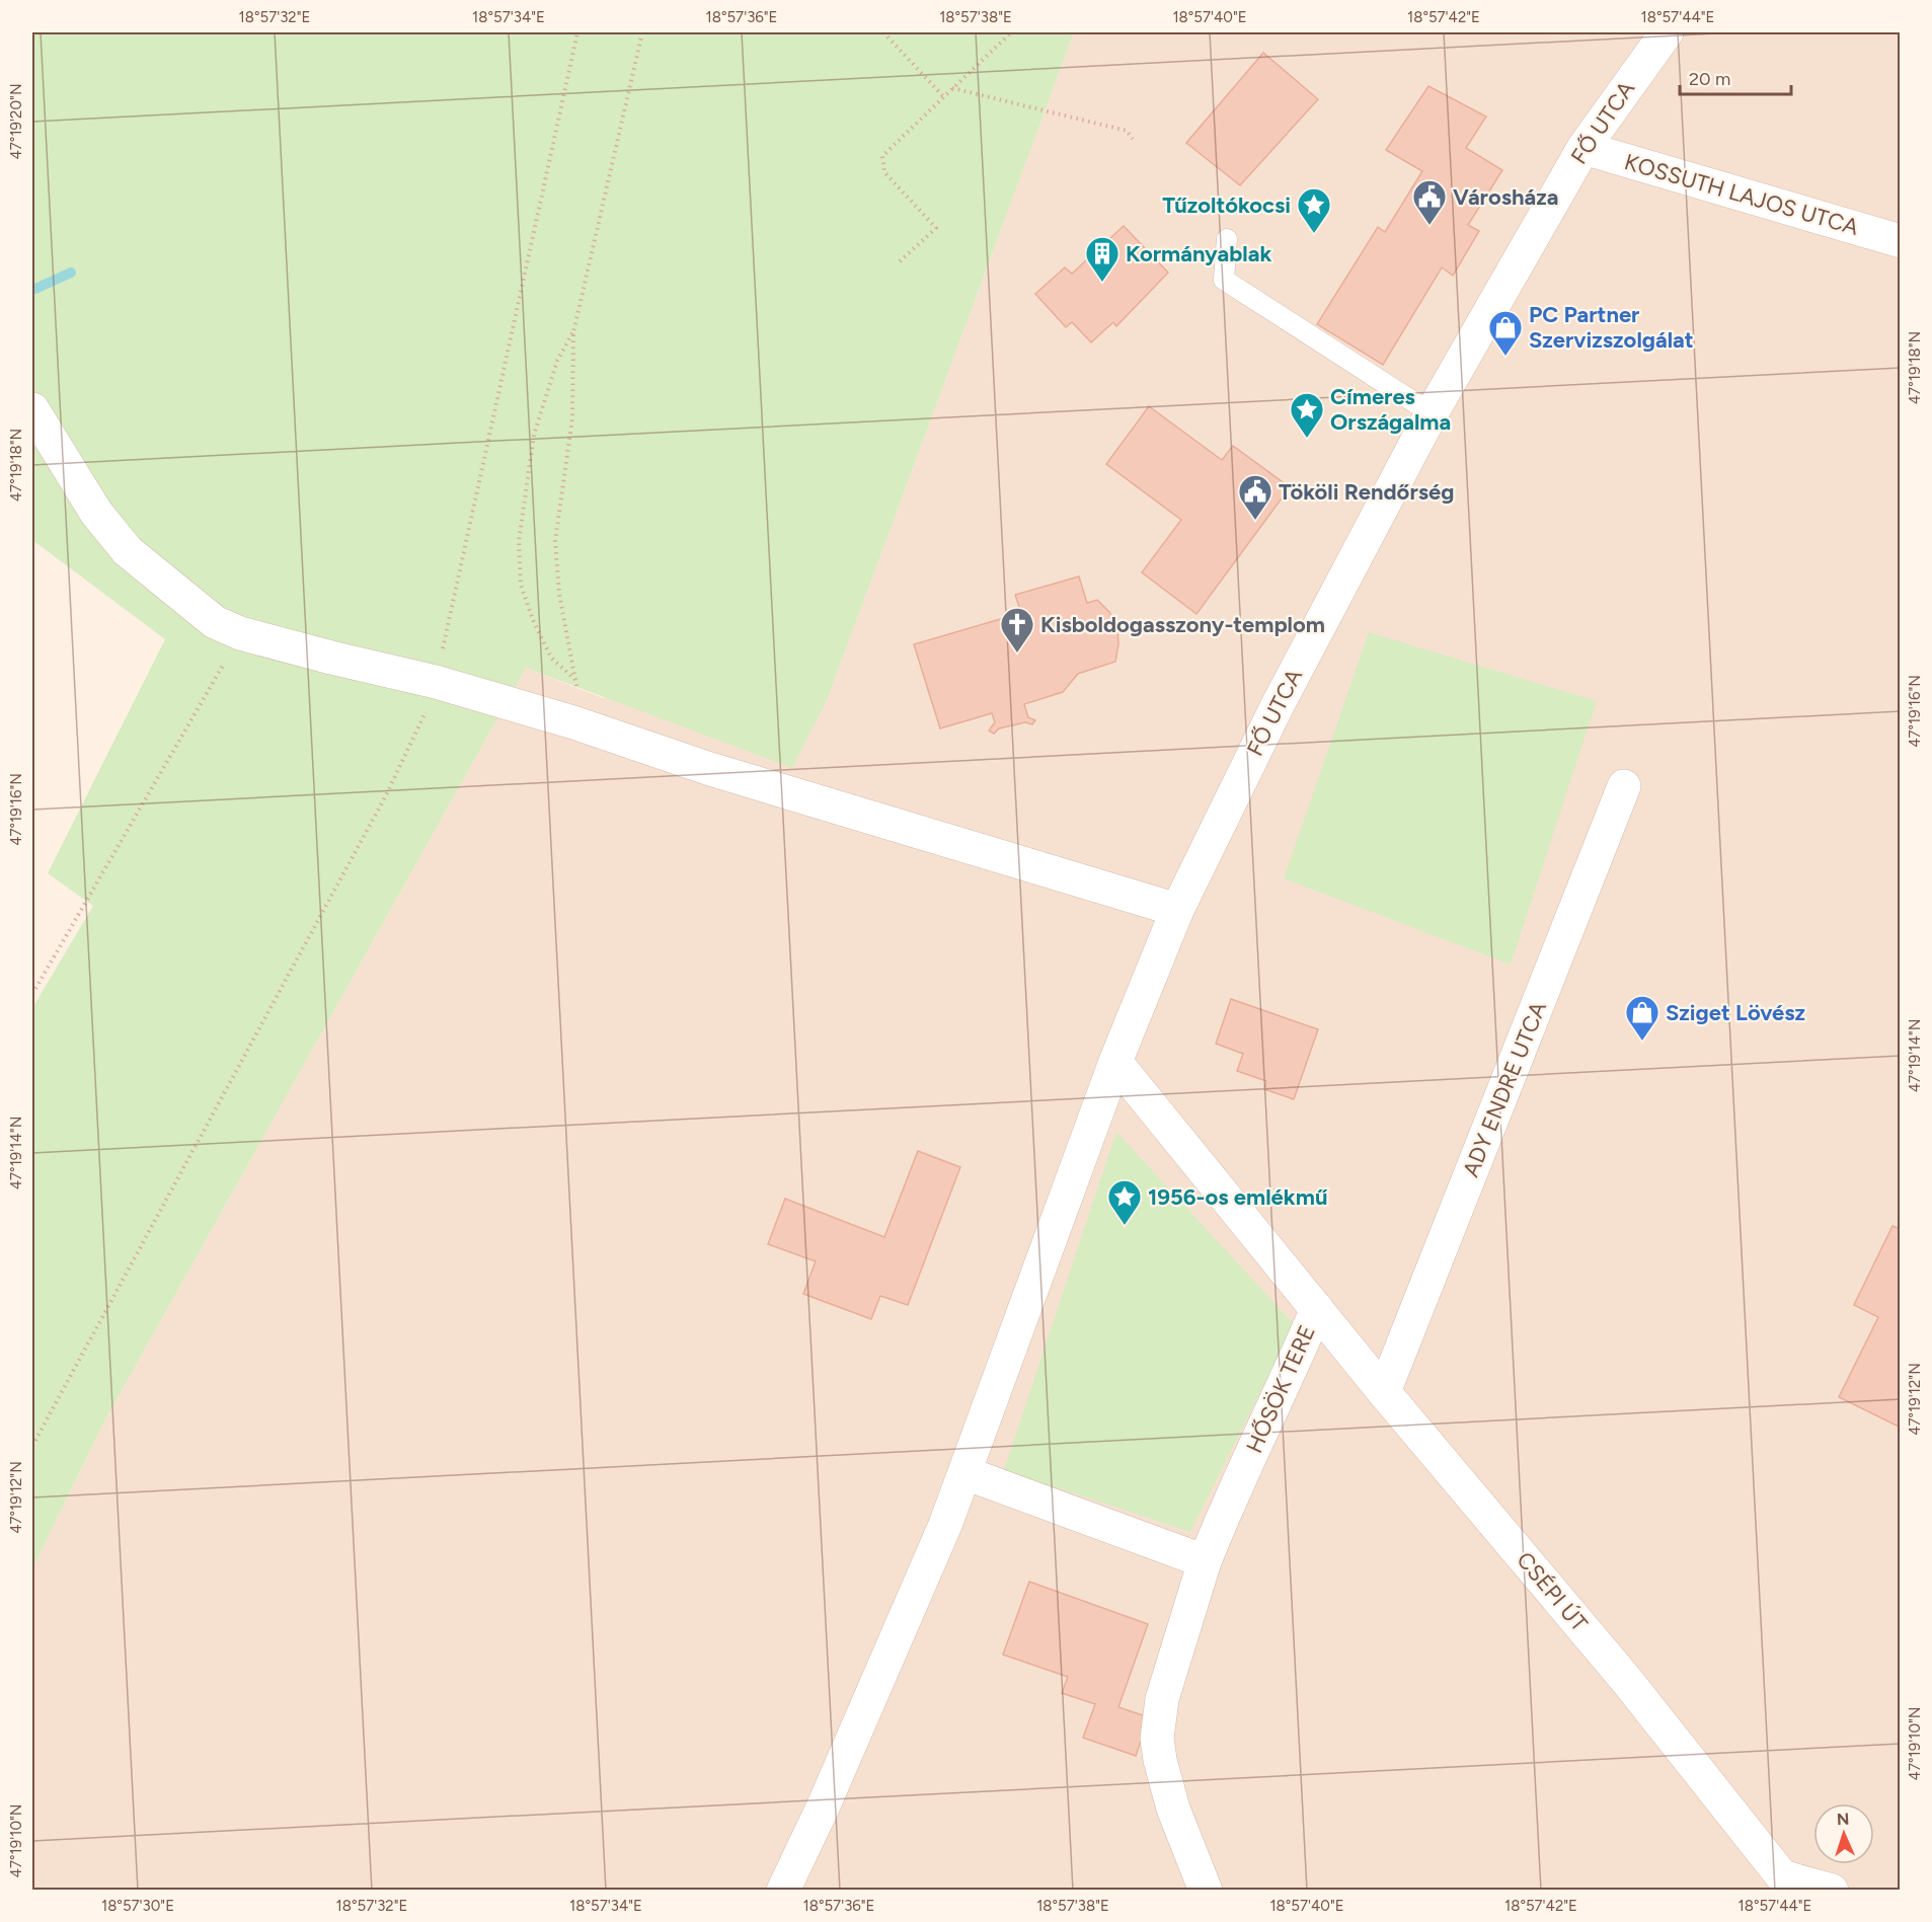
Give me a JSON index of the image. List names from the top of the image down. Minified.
{"streets":{"street":["FŐ UTCA","KOSSUTH LAJOS UTCA","ADY ENDRE UTCA","HŐSÖK TERE","CSÉPI ÚT"]},"crossings":[["FŐ UTCA","KOSSUTH LAJOS UTCA"],["FŐ UTCA","HŐSÖK TERE"],["ADY ENDRE UTCA","CSÉPI ÚT"],["HŐSÖK TERE","CSÉPI ÚT"]],"places":{"public building":["Városháza","Tököli Rendőrség"],"place":["Tűzoltókocsi","Címeres Országalma","1956-os emlékmű"],"building":["Kormányablak"],"shop":["PC Partner Szervizszolgálat","Sziget Lövész"],"church":["Kisboldogasszony-templom"]},"scale_bar":"20 m","north":"top","coordinates":["18°57'32\"E","18°57'34\"E","18°57'36\"E","18°57'38\"E","18°57'40\"E","18°57'42\"E","18°57'44\"E","47°19'20\"N","47°19'18\"N","47°19'16\"N","47°19'14\"N","47°19'12\"N","47°19'10\"N","18°57'30\"E"]}
